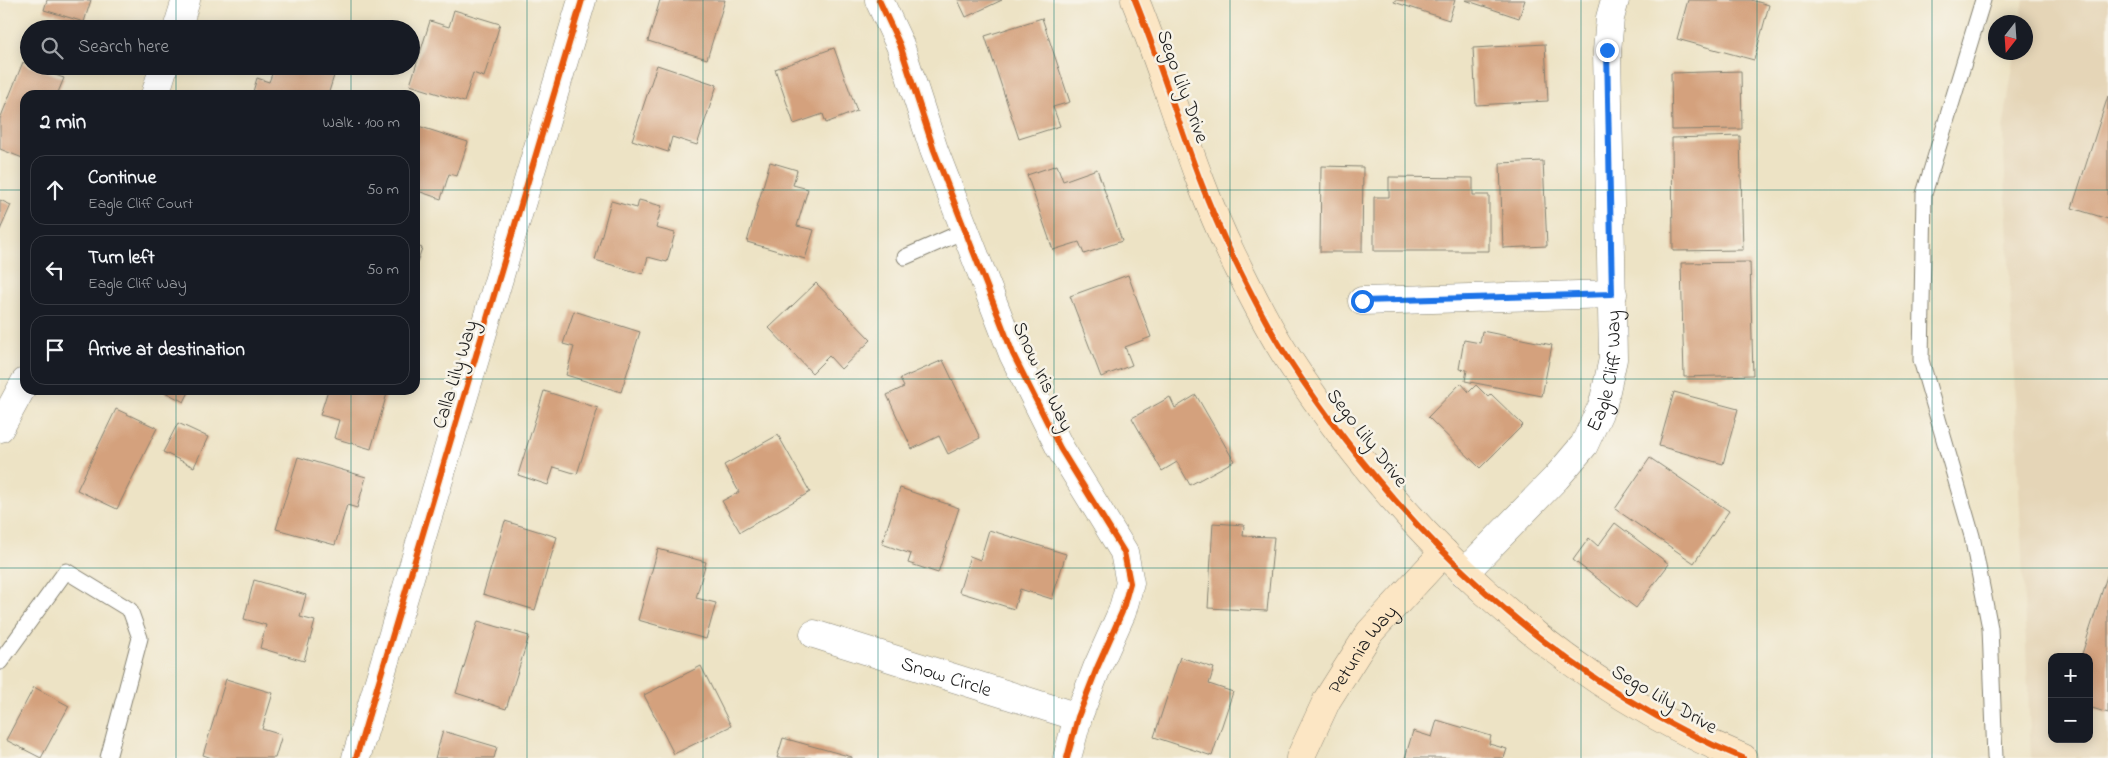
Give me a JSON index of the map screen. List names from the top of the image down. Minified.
{"streets":{"street":["Sego Lily Drive","Eagle Cliff Way","Calla Lily Way","Snow Iris Way","Petunia Way","Snow Circle"]},"crossings":[["Sego Lily Drive","Eagle Cliff Way"],["Sego Lily Drive","Petunia Way"],["Snow Iris Way","Snow Circle"]],"north":"bottom","page":{"search":"Search here","heading":["2 min","Walk · 100 m"],"list":[["Continue","Eagle Cliff Court","50 m"],["Turn left","Eagle Cliff Way","50 m"],"Arrive at destination"],"map_buttons":["+","−"]}}
